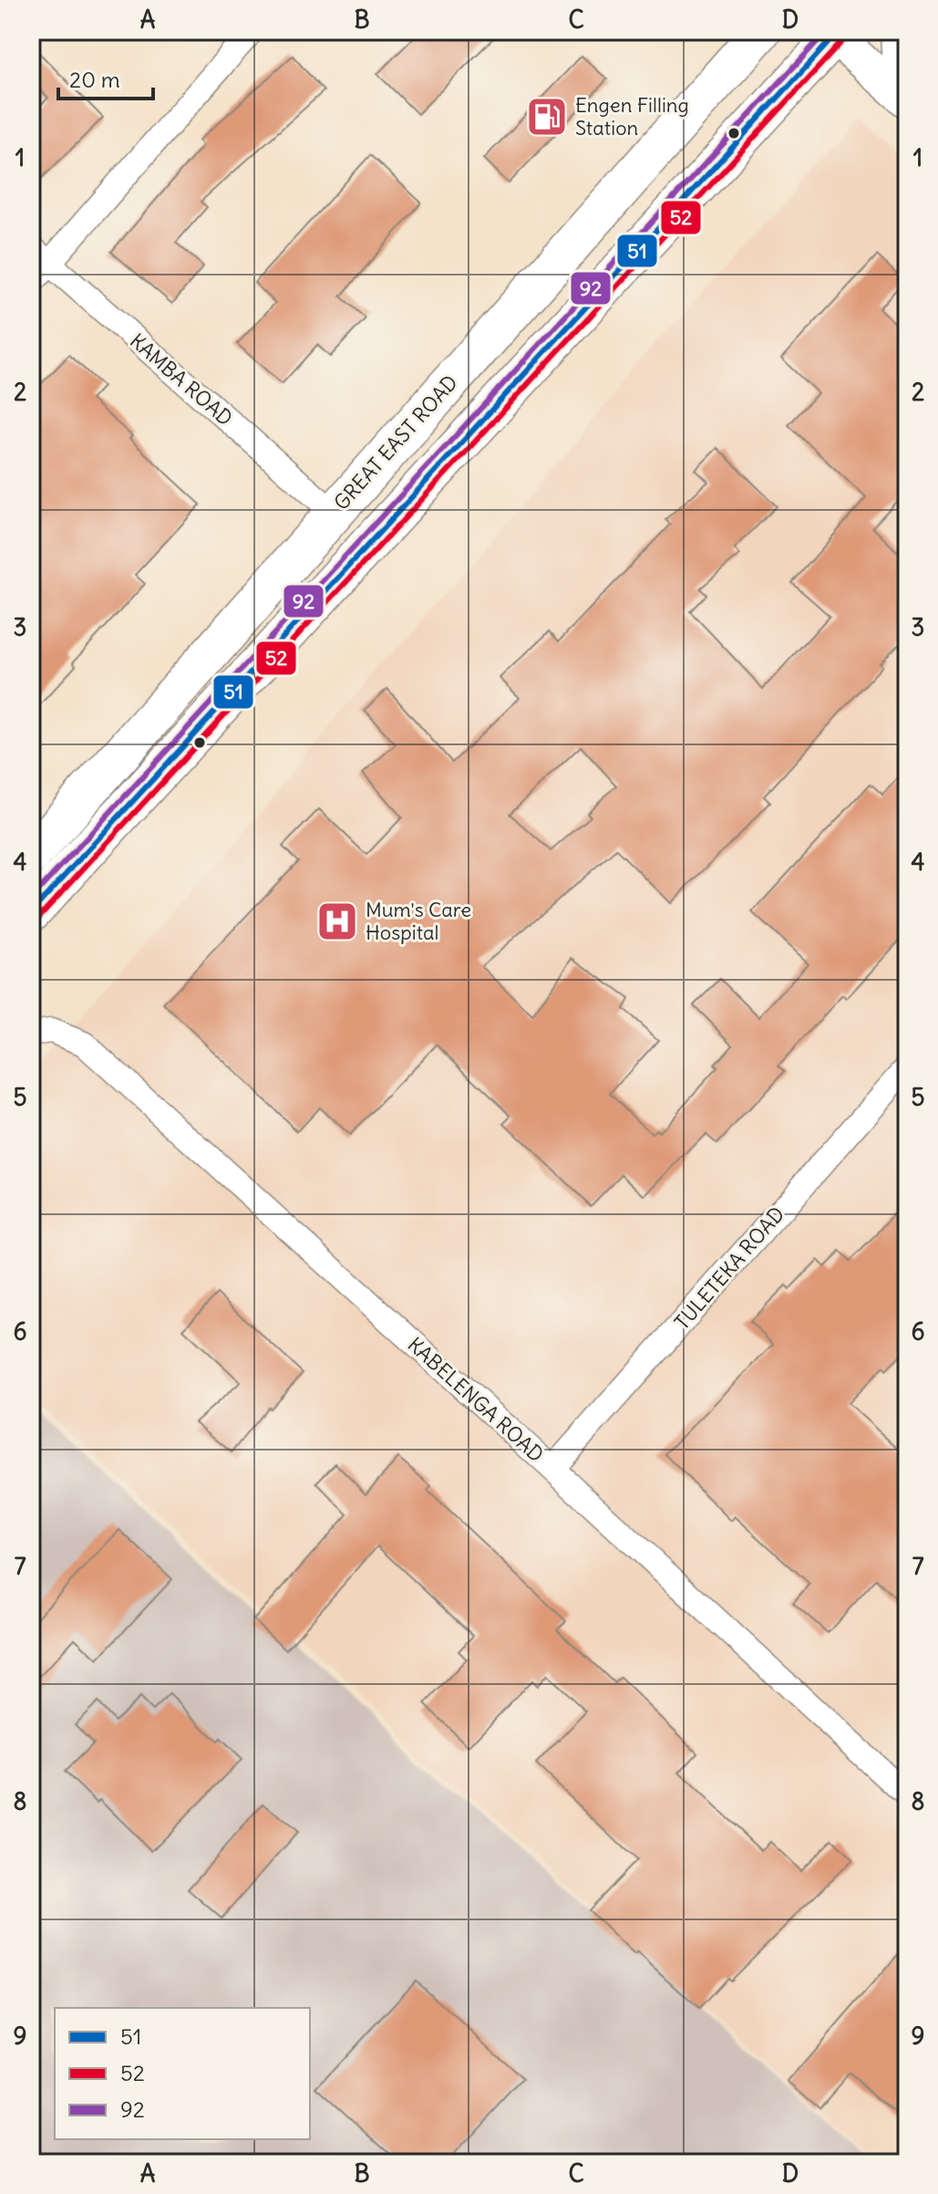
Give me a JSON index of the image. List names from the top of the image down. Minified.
{"streets":{"main road":["GREAT EAST ROAD"],"street":["KAMBA ROAD","TULETEKA ROAD","KABELENGA ROAD"]},"crossings":[["KAMBA ROAD","GREAT EAST ROAD"],["TULETEKA ROAD","KABELENGA ROAD"]],"places":{"fuel station":["Engen Filling Station"],"hospital":["Mum's Care Hospital"]},"lines":["transit line 51","transit line 92","transit line 52"],"legend":["51","52","92"],"scale_bar":"20 m","grid":{"columns":["A","B","C","D"],"rows":["1","2","3","4","5","6","7","8","9"]}}
